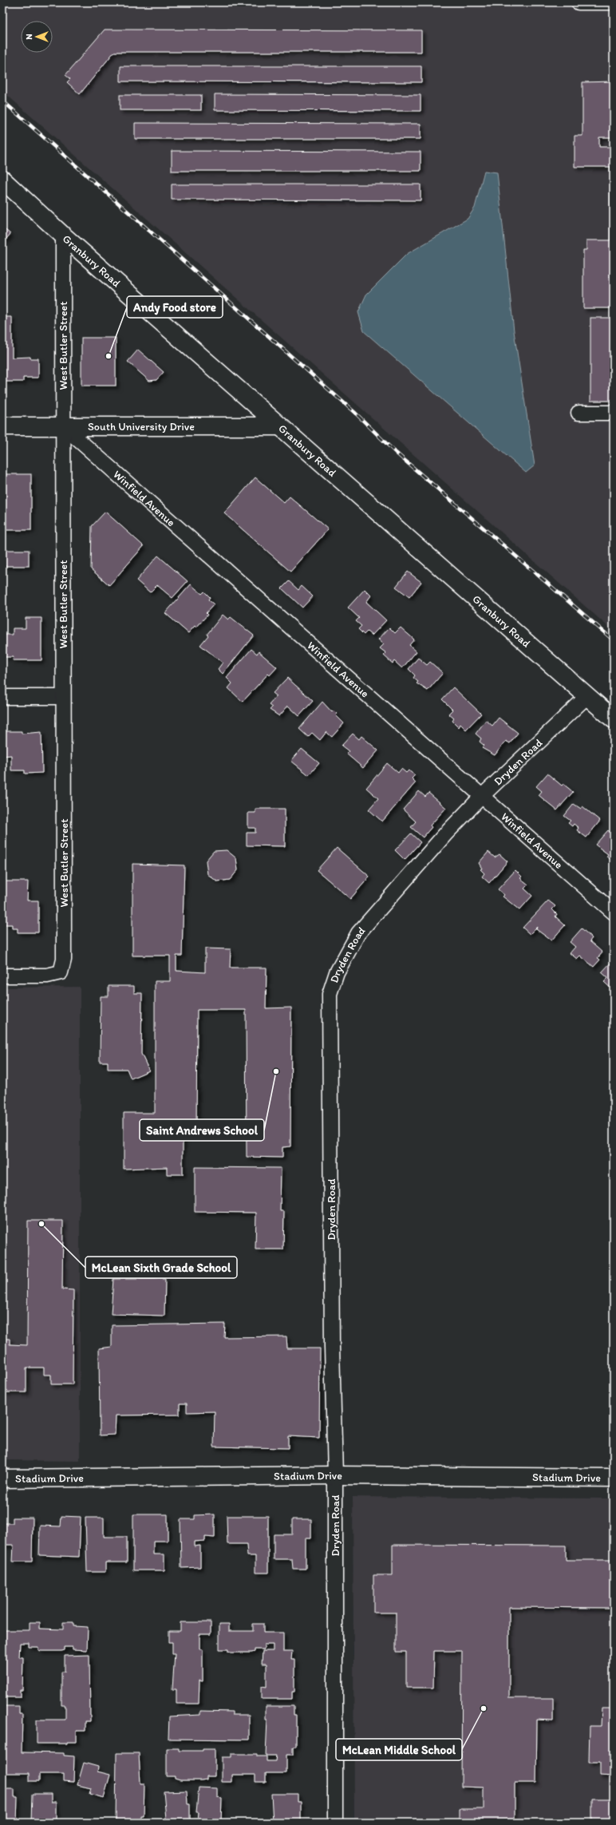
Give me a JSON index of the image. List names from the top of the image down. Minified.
{"streets":{"street":["Granbury Road","West Butler Street","South University Drive","Winfield Avenue","Dryden Road","Stadium Drive"]},"crossings":[["Granbury Road","West Butler Street"],["Granbury Road","South University Drive"],["Granbury Road","Dryden Road"],["West Butler Street","South University Drive"],["West Butler Street","Winfield Avenue"],["South University Drive","Winfield Avenue"],["Winfield Avenue","Dryden Road"],["Dryden Road","Stadium Drive"]],"places":["Andy Food store","Saint Andrews School","McLean Sixth Grade School","McLean Middle School"],"north":"left"}
